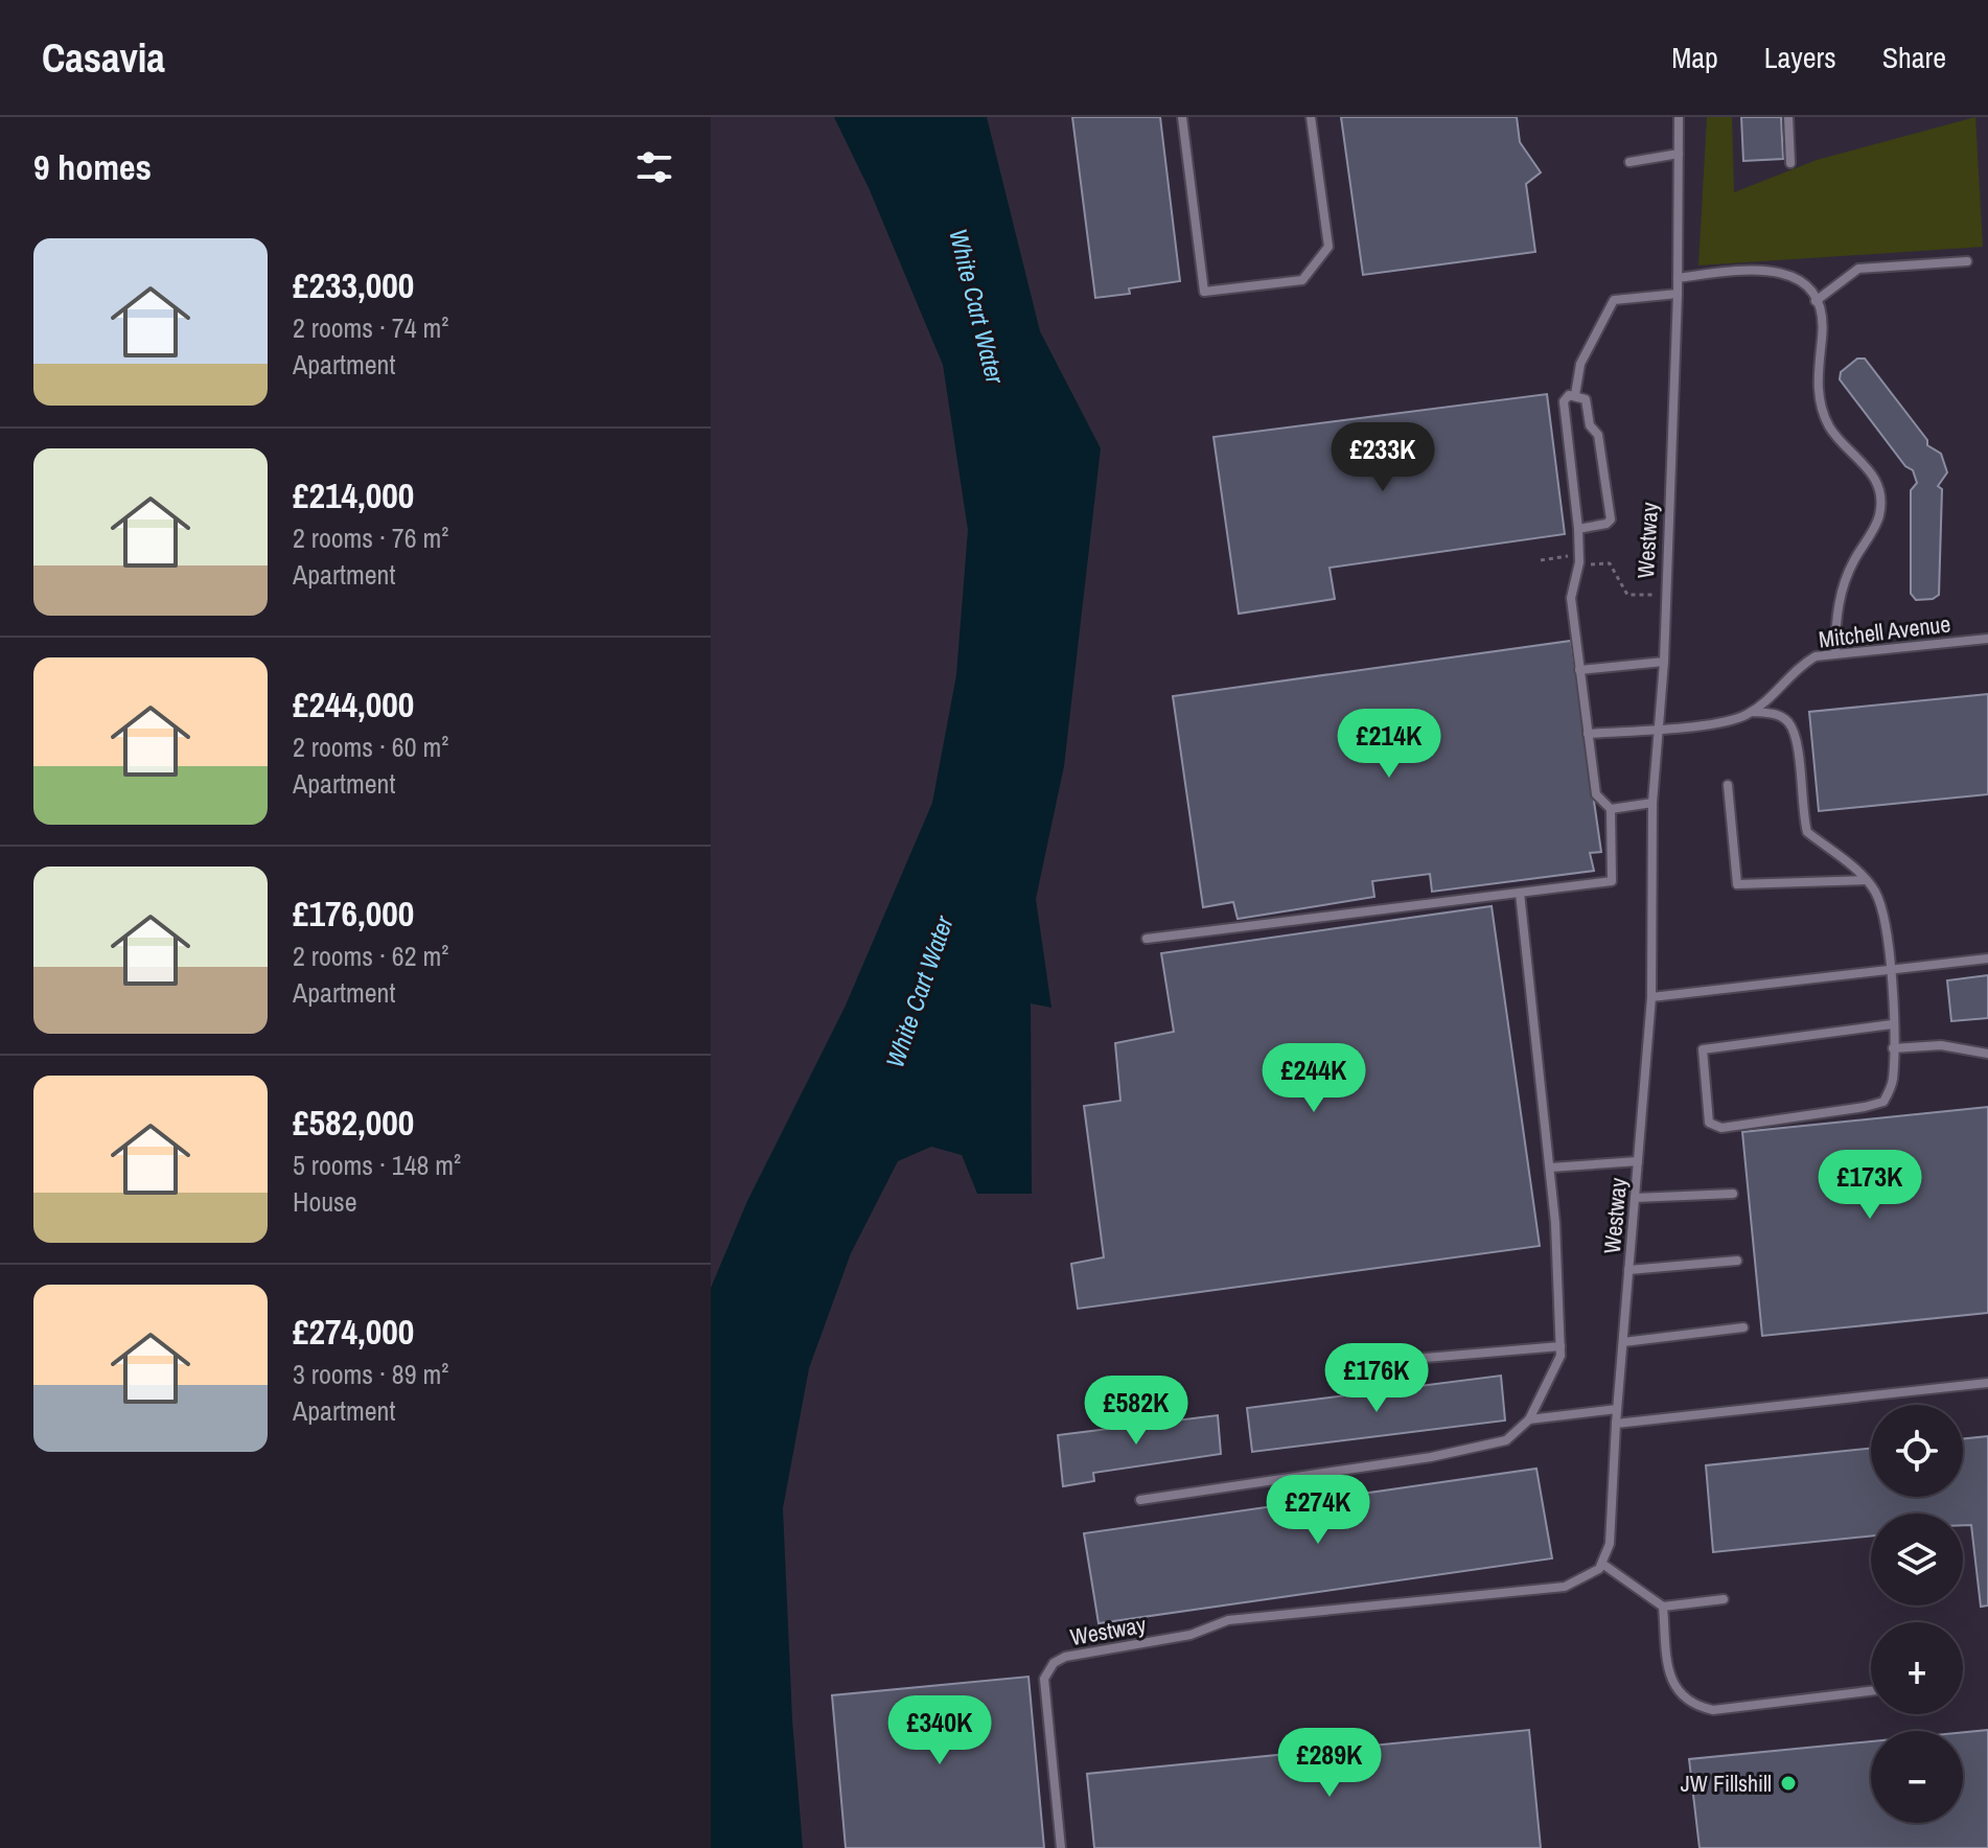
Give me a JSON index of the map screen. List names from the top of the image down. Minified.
{"streets":{"lane":["Westway","Mitchell Avenue"]},"crossings":[["Westway","Mitchell Avenue"]],"water":["White Cart Water"],"places":["JW Fillshill"],"page":{"header":"Casavia","nav":["Map","Layers","Share"],"heading":"9 homes","list":[{"name":"£233,000","note":"2 rooms · 74 m² · Apartment"},{"name":"£214,000","note":"2 rooms · 76 m² · Apartment"},{"name":"£244,000","note":"2 rooms · 60 m² · Apartment"},{"name":"£176,000","note":"2 rooms · 62 m² · Apartment"},{"name":"£582,000","note":"5 rooms · 148 m² · House"},{"name":"£274,000","note":"3 rooms · 89 m² · Apartment"}],"price":["£233K","£214K","£244K","£173K","£176K","£582K","£274K","£340K","£289K"],"map_buttons":["+","−"]}}
